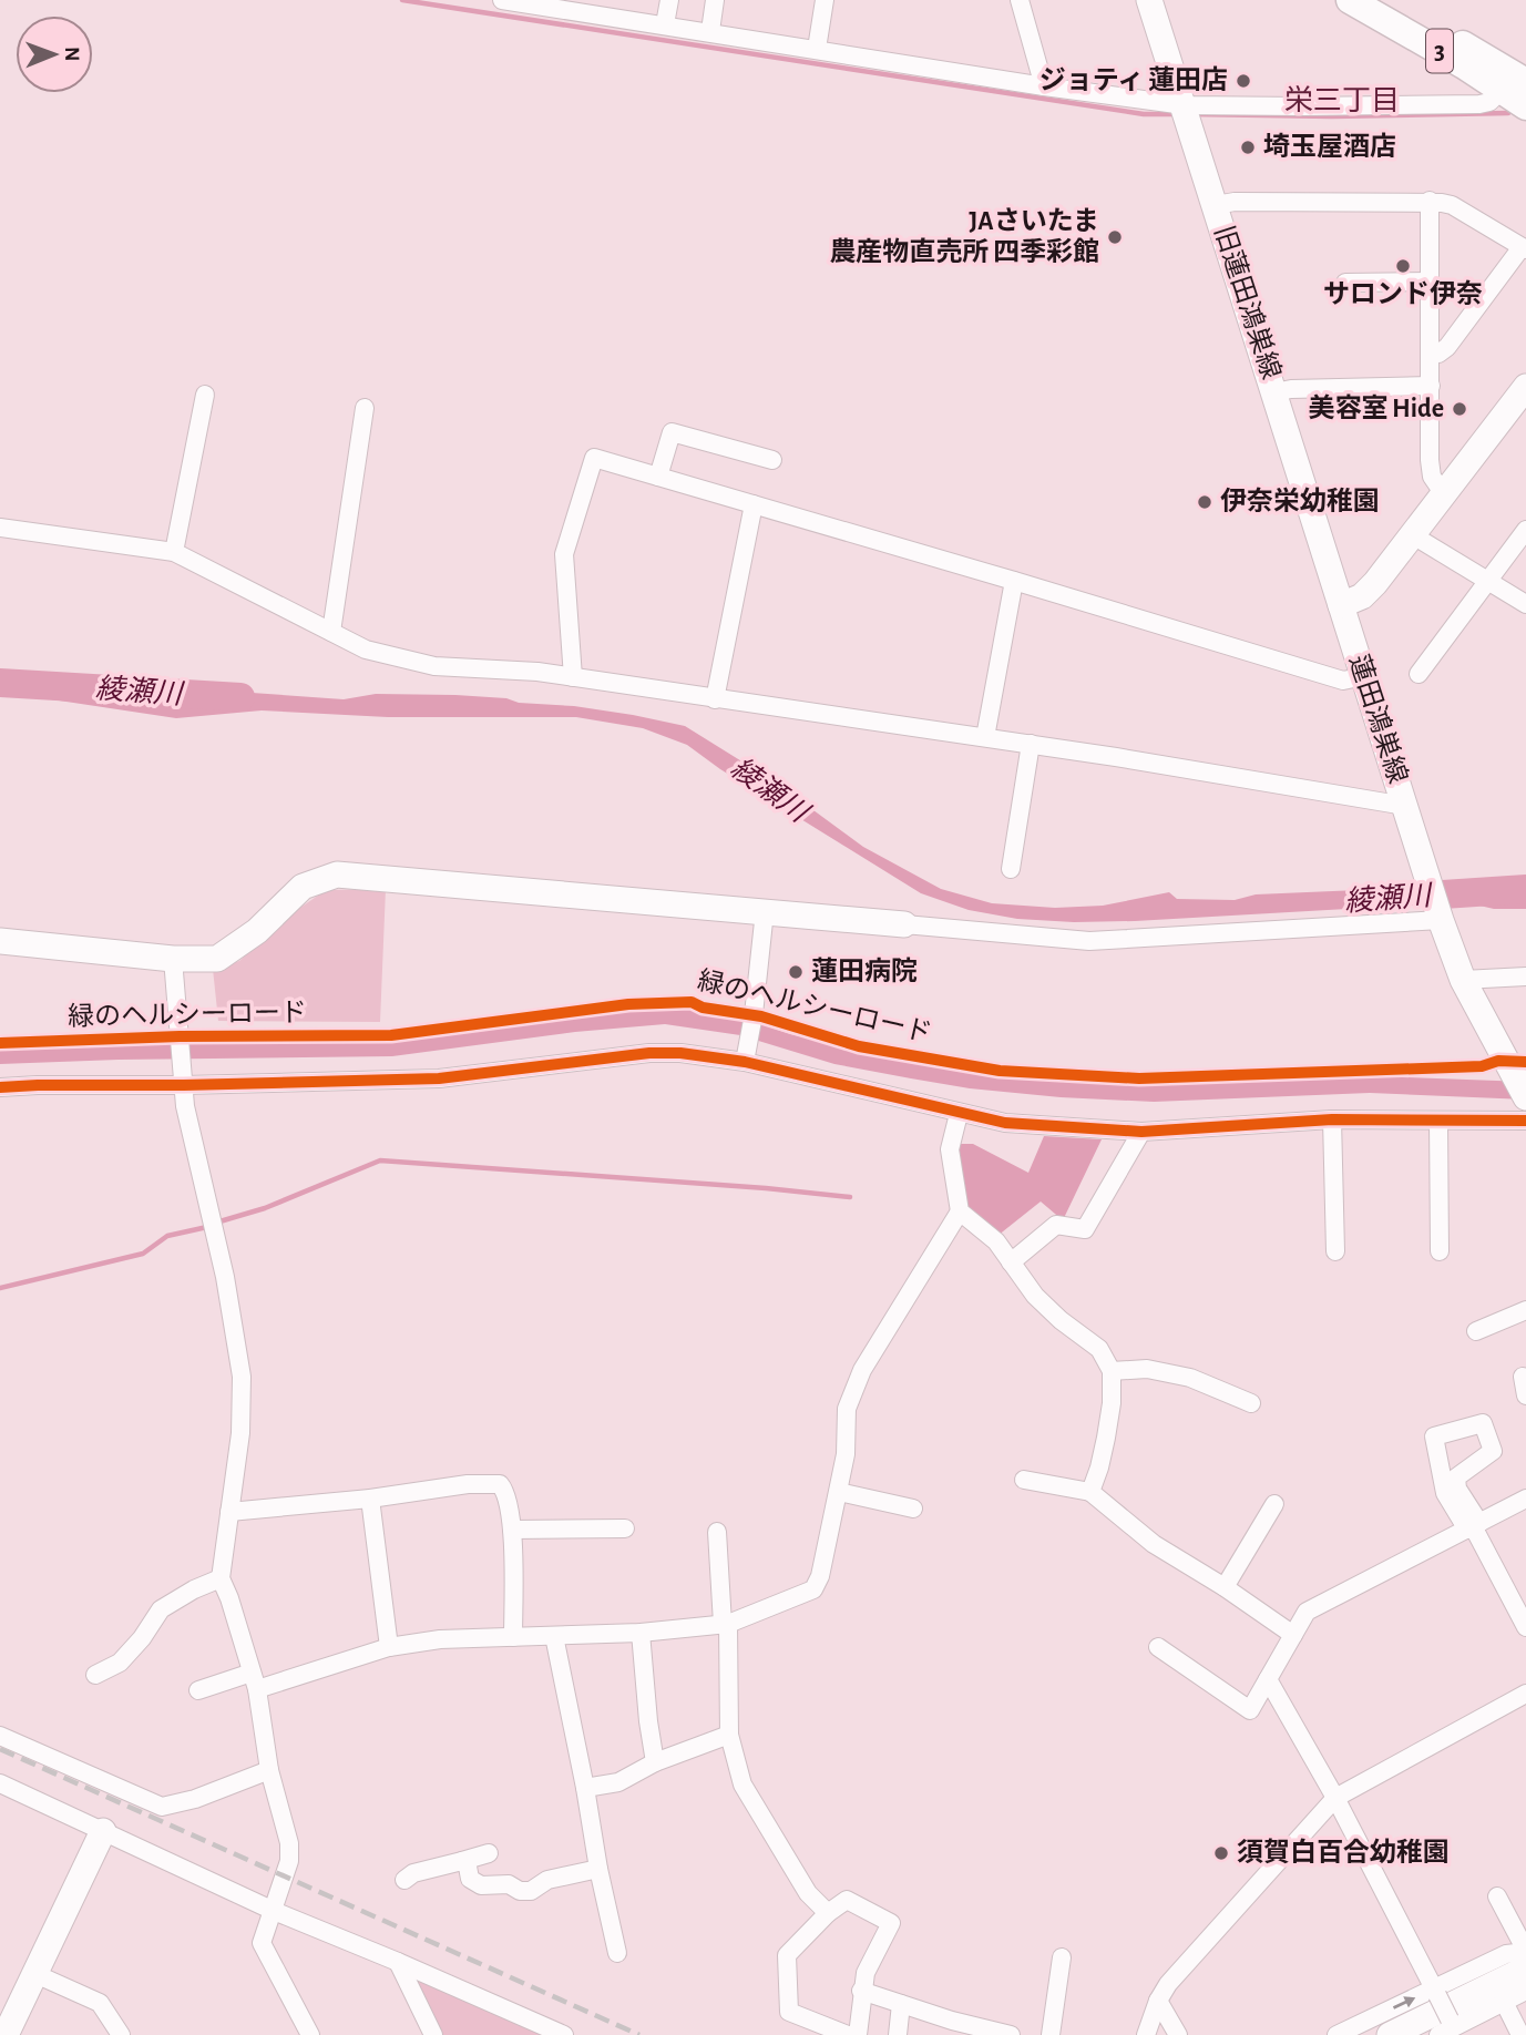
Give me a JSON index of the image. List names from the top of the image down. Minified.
{"streets":{"main road":["3"],"street":["旧蓮田鴻巣線","蓮田鴻巣線"],"cycle path":["緑のヘルシーロード"]},"crossings":[["旧蓮田鴻巣線","蓮田鴻巣線"]],"districts":["栄三丁目"],"water":["綾瀬川"],"places":["ジョティ 蓮田店","埼玉屋酒店","JAさいたま 農産物直売所 四季彩館","サロンド伊奈","美容室 Hide","伊奈栄幼稚園","蓮田病院","須賀白百合幼稚園"],"north":"right"}
